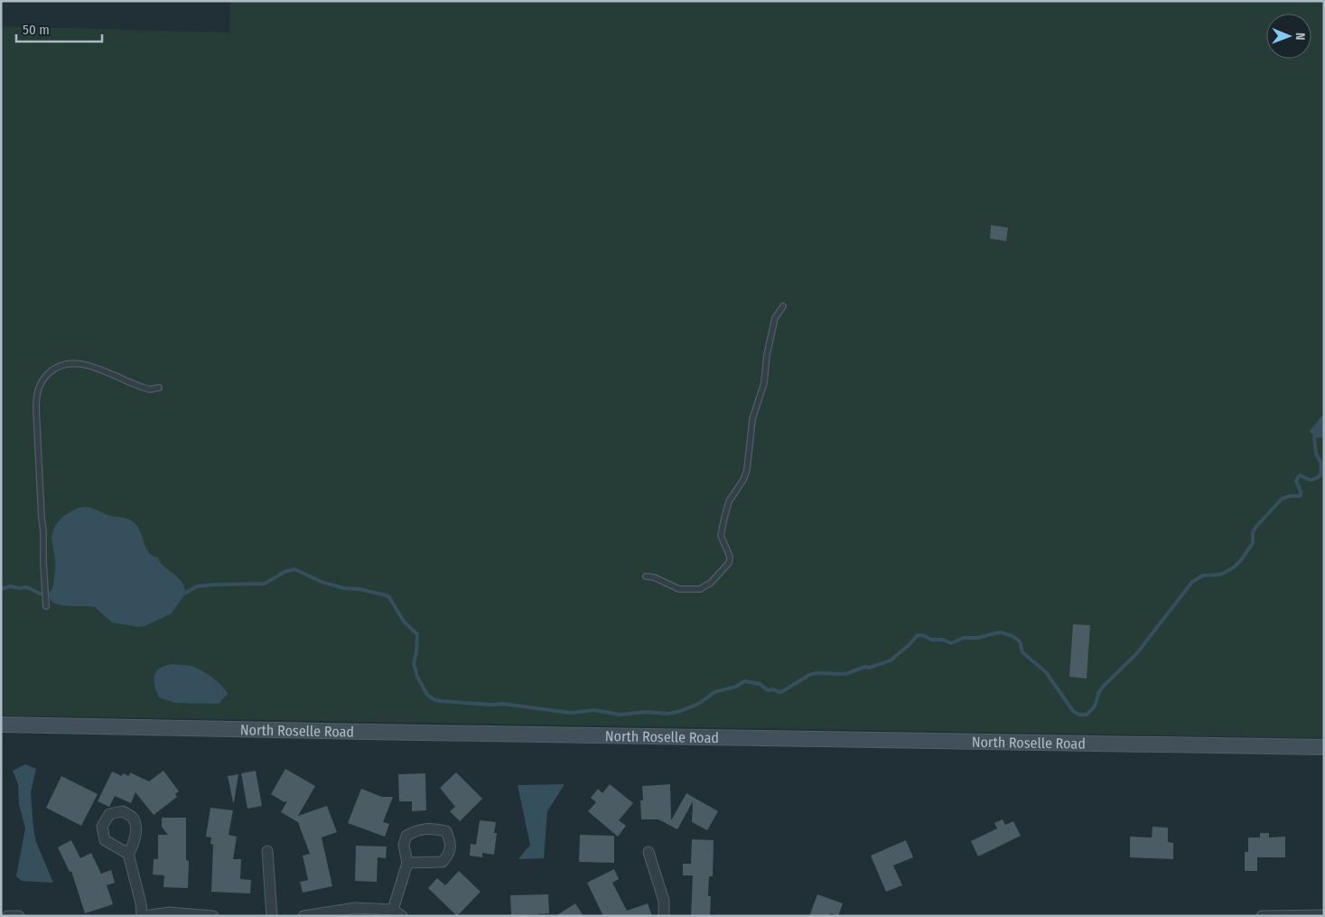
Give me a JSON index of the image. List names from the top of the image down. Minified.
{"streets":{"main road":["North Roselle Road"]},"scale_bar":"50 m","north":"right"}
